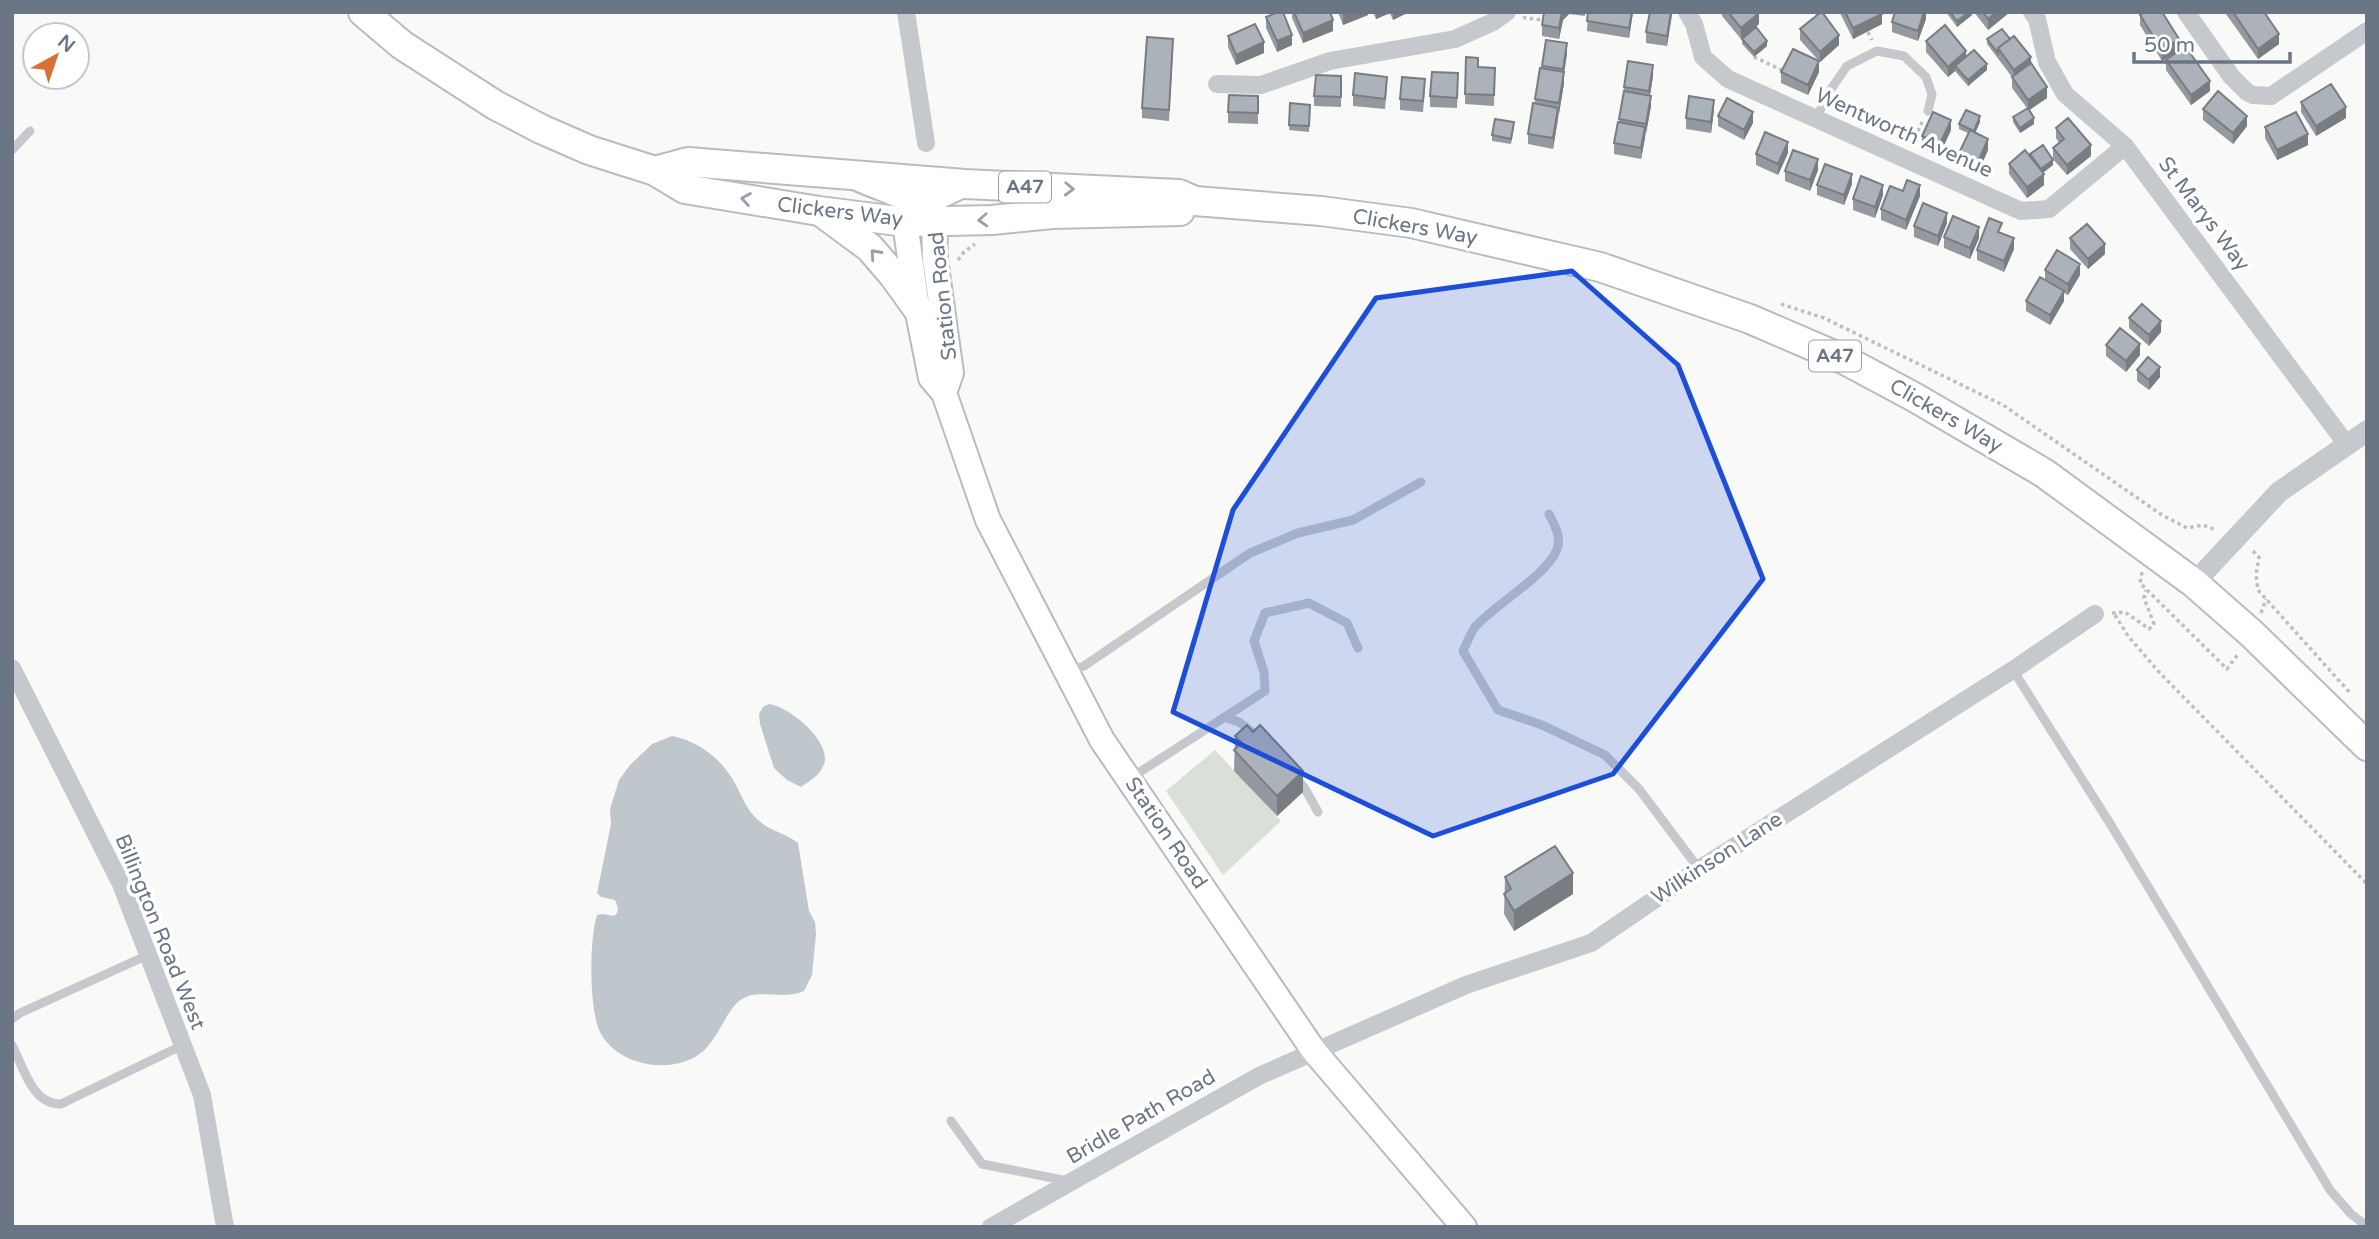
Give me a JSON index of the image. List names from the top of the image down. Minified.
{"streets":{"main road":["A47","Clickers Way","Station Road"],"street":["Wentworth Avenue","St Marys Way","Wilkinson Lane","Billington Road West","Bridle Path Road"]},"crossings":[["Wentworth Avenue","St Marys Way"],["Clickers Way","Station Road"],["Station Road","Wilkinson Lane"],["Station Road","Bridle Path Road"],["Wilkinson Lane","Bridle Path Road"]],"scale_bar":"50 m","north":"top right"}
